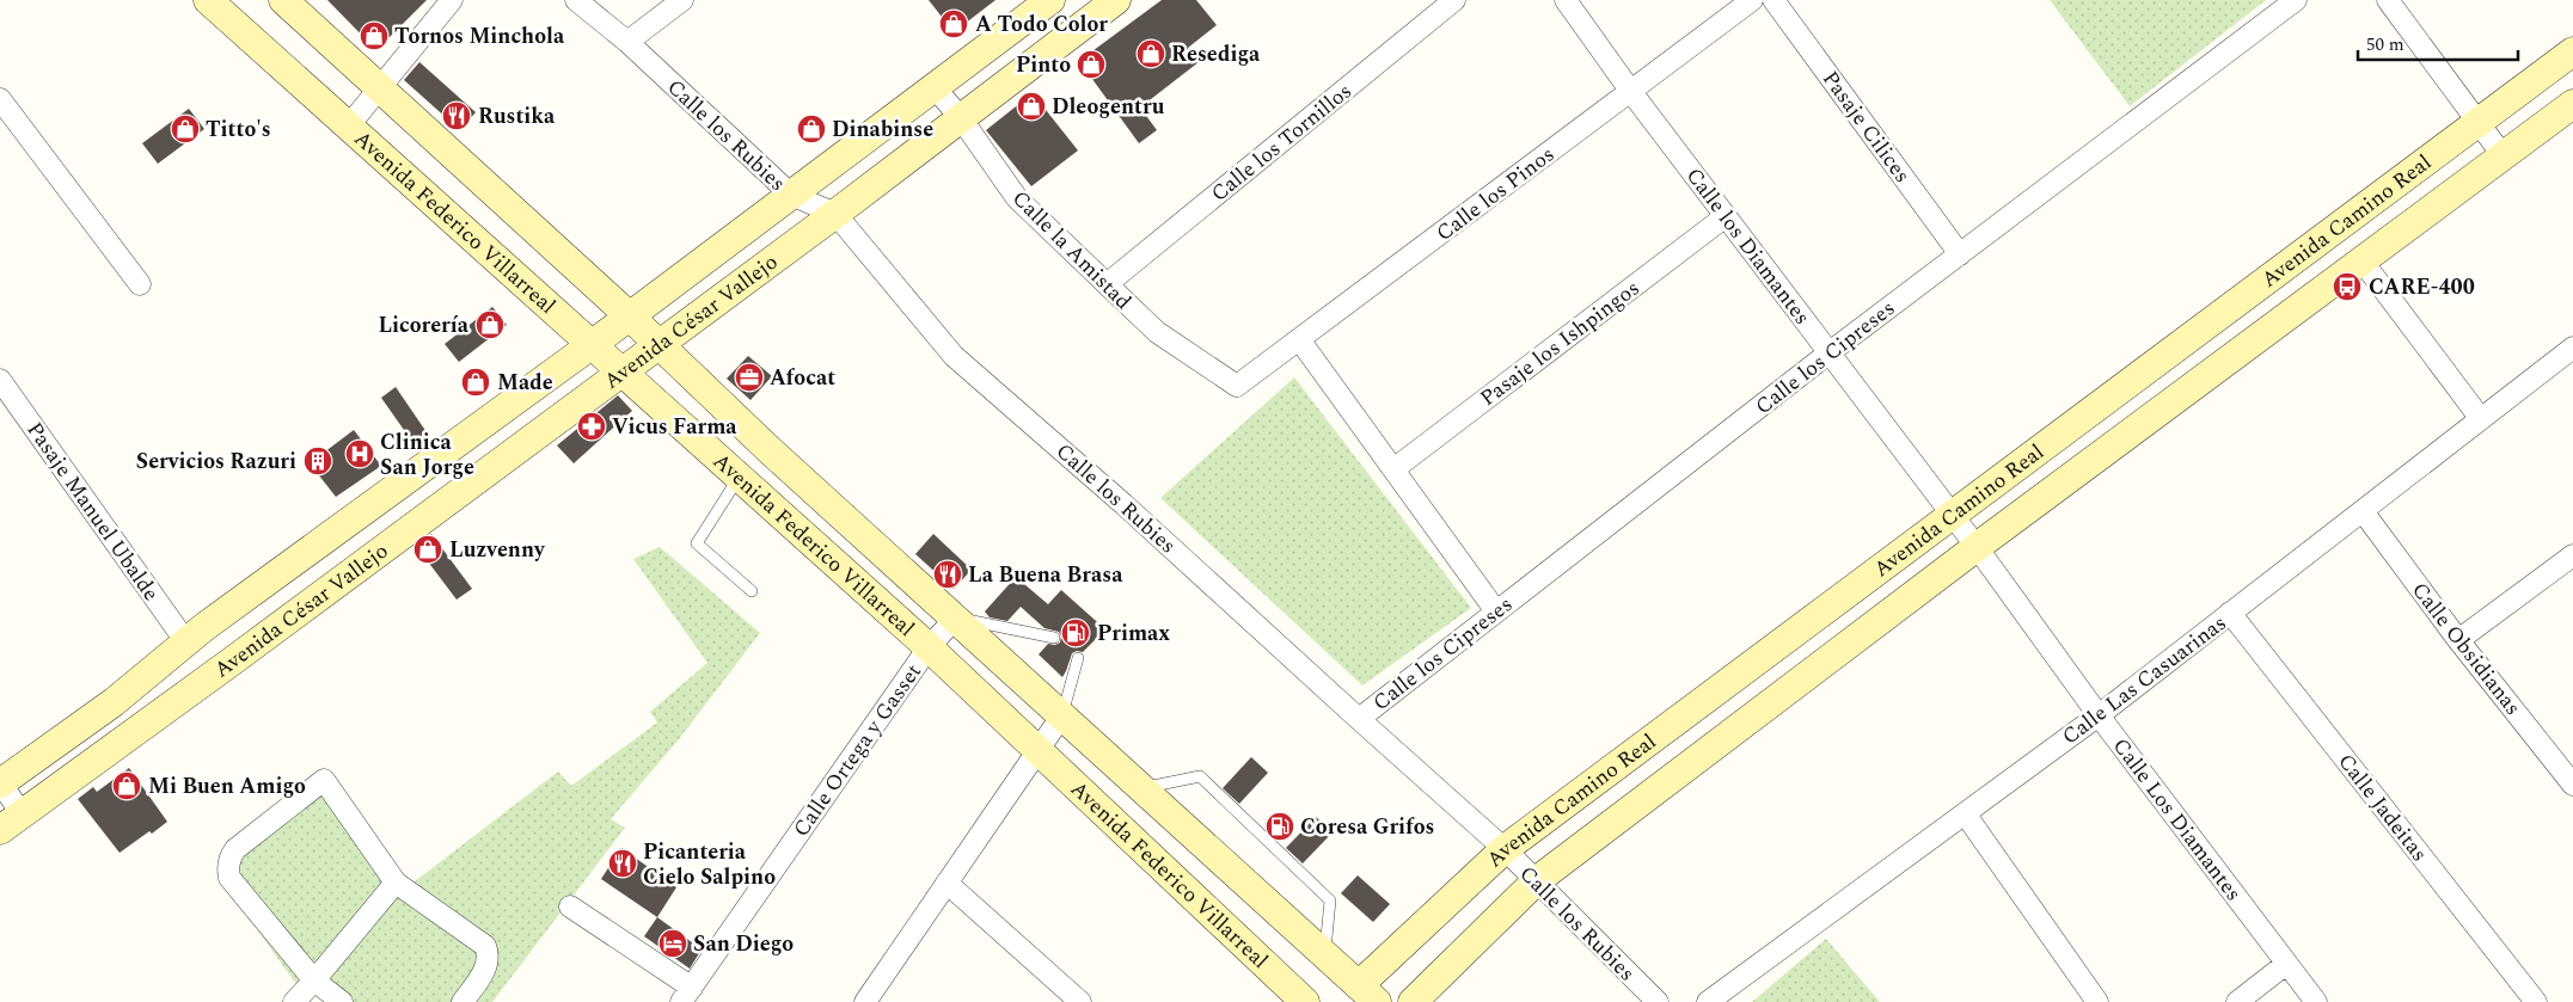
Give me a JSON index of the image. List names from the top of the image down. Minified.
{"streets":{"main road":["Avenida Federico Villarreal","Avenida Camino Real","Avenida César Vallejo"],"street":["Pasaje Cilices","Calle los Rubies","Calle los Tornillos","Calle los Pinos","Calle los Diamantes","Calle la Amistad","Pasaje los Ishpingos","Calle los Cipreses","Pasaje Manuel Ubalde","Calle Obsidianas","Calle Las Casuarinas","Calle Ortega y Gasset","Calle Jadeitas","Calle Los Diamantes"]},"crossings":[["Pasaje Cilices","Calle los Cipreses"],["Calle los Rubies","Avenida Camino Real"],["Calle los Rubies","Avenida César Vallejo"],["Calle los Rubies","Calle los Cipreses"],["Calle los Tornillos","Calle la Amistad"],["Calle los Pinos","Calle los Diamantes"],["Calle los Pinos","Calle la Amistad"],["Avenida Federico Villarreal","Avenida Camino Real"],["Avenida Federico Villarreal","Avenida César Vallejo"],["Avenida Federico Villarreal","Calle Ortega y Gasset"],["Avenida Camino Real","Calle los Diamantes"],["Avenida Camino Real","Calle Los Diamantes"],["Calle los Diamantes","Pasaje los Ishpingos"],["Calle los Diamantes","Calle los Cipreses"],["Calle los Diamantes","Calle Los Diamantes"],["Calle la Amistad","Avenida César Vallejo"],["Avenida César Vallejo","Pasaje Manuel Ubalde"],["Calle Obsidianas","Calle Las Casuarinas"],["Calle Las Casuarinas","Calle Jadeitas"],["Calle Las Casuarinas","Calle Los Diamantes"]],"places":{"shop":["A Todo Color","Tornos Minchola","Resediga","Pinto","Dleogentru","Titto's","Dinabinse","Licorería","Made","Luzvenny","Mi Buen Amigo"],"restaurant":["Rustika","La Buena Brasa","Picanteria Cielo Salpino"],"bus stop":["CARE-400"],"office":["Afocat"],"pharmacy":["Vicus Farma"],"hospital":["Clinica San Jorge"],"building":["Servicios Razuri"],"fuel station":["Primax","Coresa Grifos"],"hotel":["San Diego"]},"scale_bar":"50 m"}
